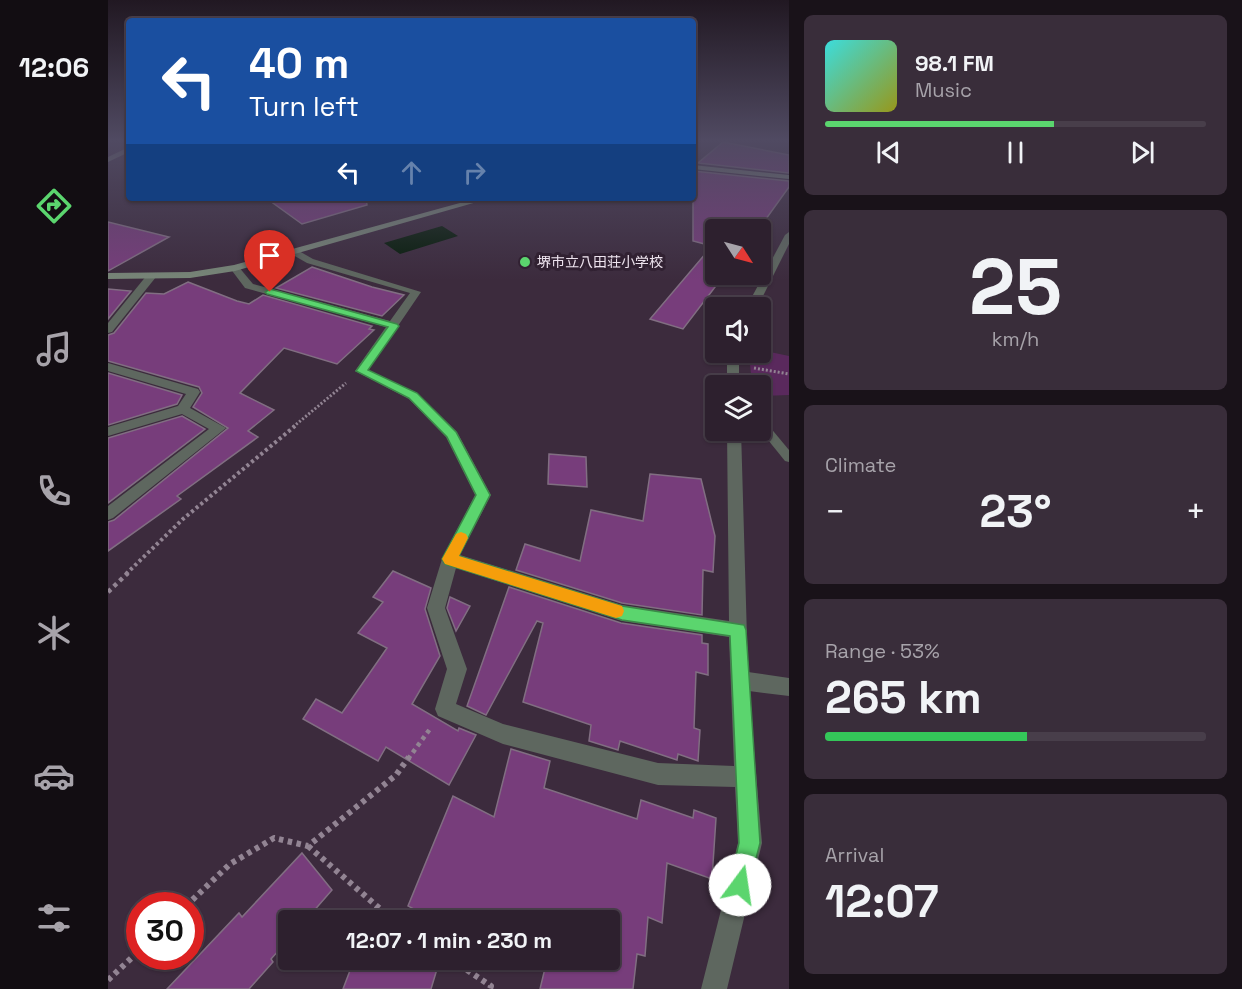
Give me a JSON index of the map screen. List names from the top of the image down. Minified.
{"places":["堺市立八田荘小学校"],"north":"bottom right","page":{"tabs":"12:06","turn":["40 m","Turn left"],"song":["98.1 FM","Music"],"tile":[["25","km/h"],"Climate",["Range · 53%","265 km"],["Arrival","12:07"]],"heat":["−","23°","+"],"limit":"30","trip":"12:07 · 1 min · 230 m"}}
